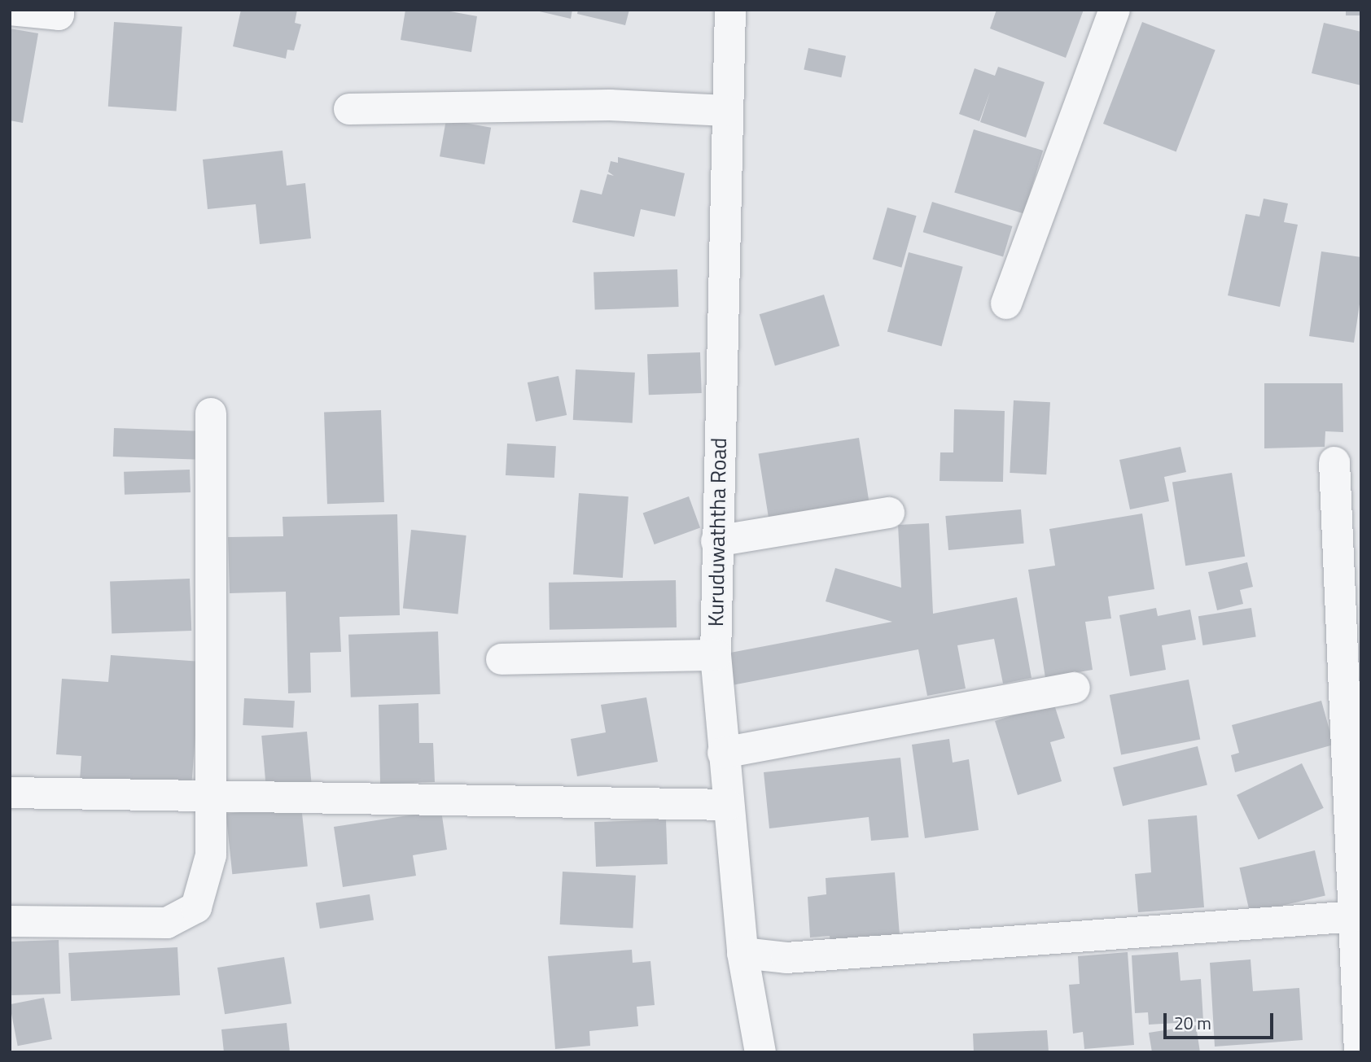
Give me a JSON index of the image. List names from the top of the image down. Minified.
{"streets":{"street":["Kuruduwaththa Road"]},"scale_bar":"20 m"}
